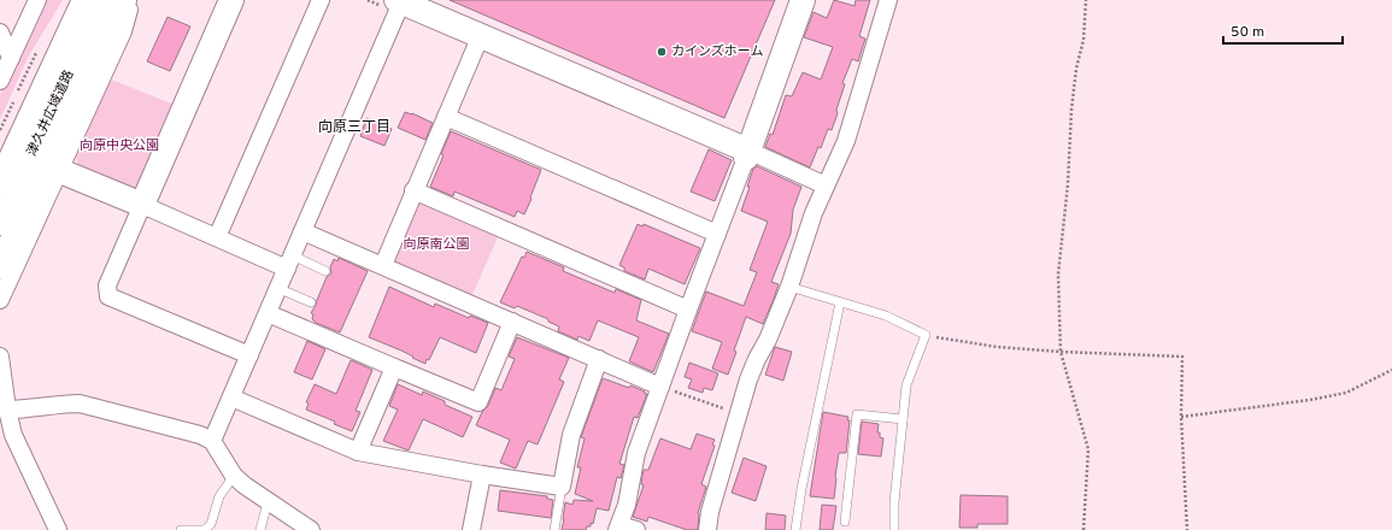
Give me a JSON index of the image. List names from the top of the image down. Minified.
{"streets":{"street":["津久井広域道路"]},"districts":["向原三丁目"],"parks":["向原中央公園","向原南公園"],"places":["カインズホーム"],"scale_bar":"50 m"}
